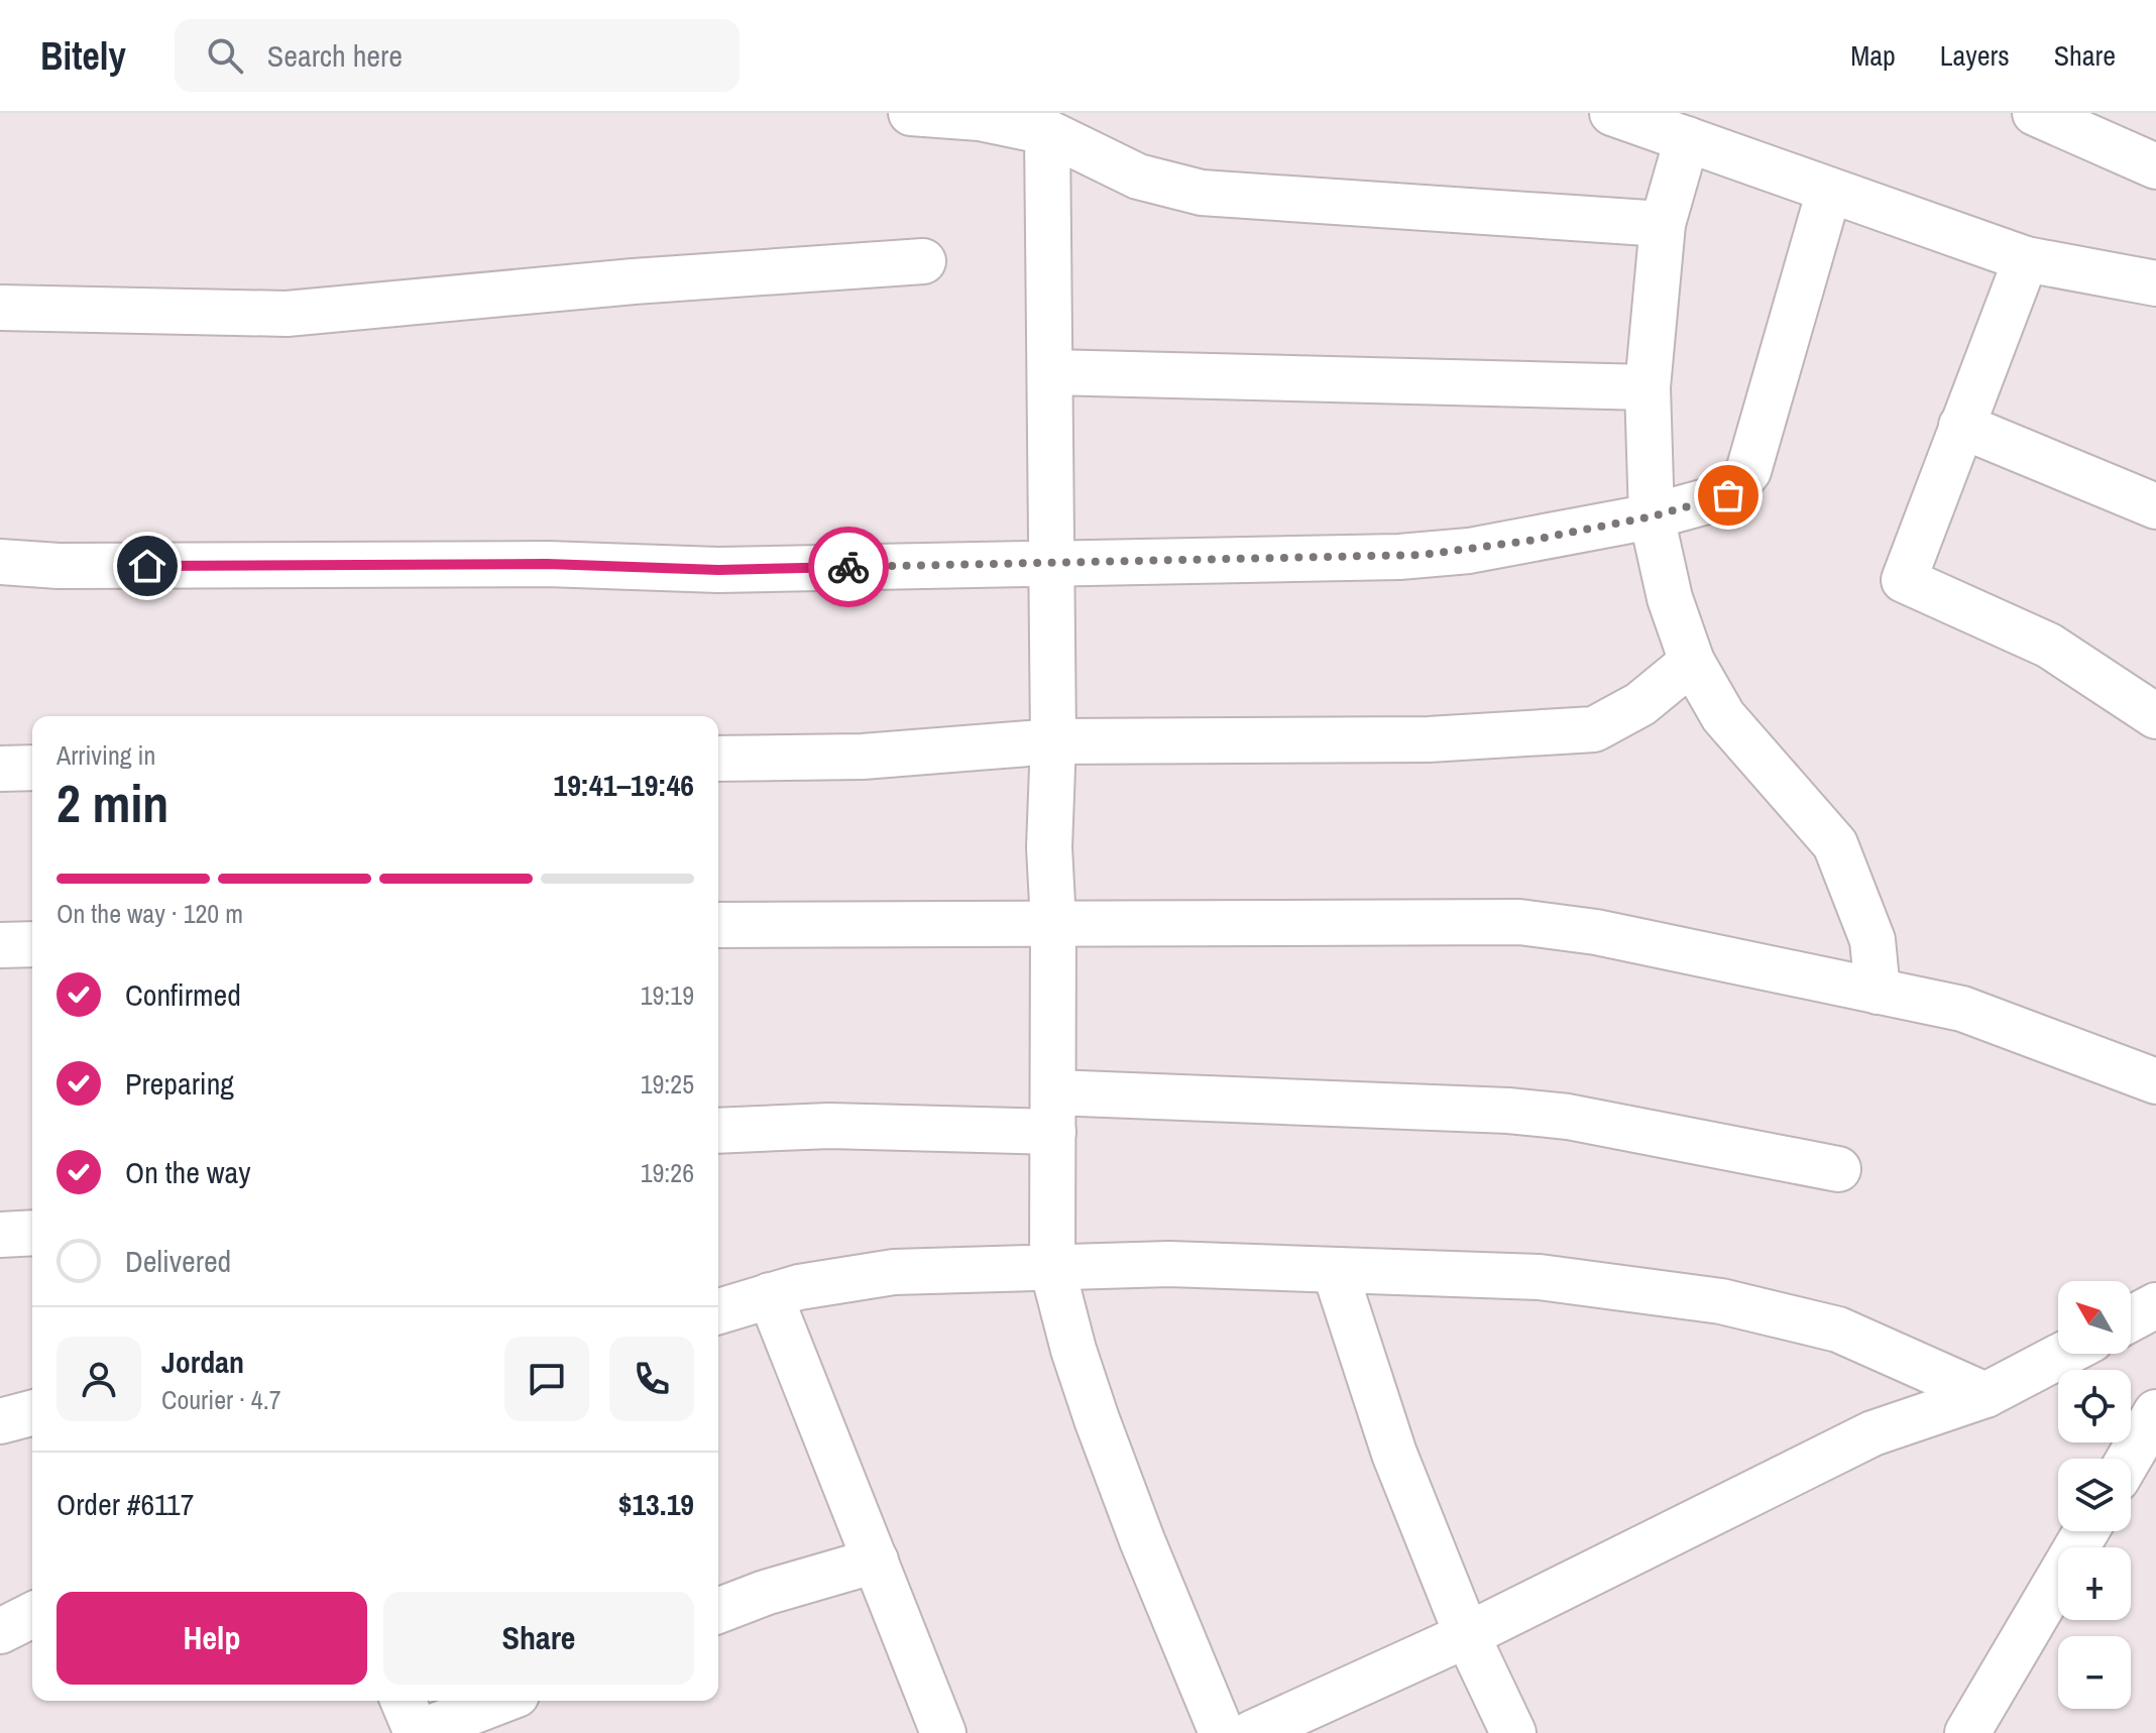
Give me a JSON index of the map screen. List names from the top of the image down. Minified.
{"north":"top left","page":{"header":"Bitely","search":"Search here","nav":["Map","Layers","Share"],"heading":["2 min","Arriving in","19:41–19:46"],"panel":["Jordan","Courier · 4.7","Order #6117","$13.19"],"bar":"On the way · 120 m","list":[["Confirmed","19:19"],["Preparing","19:25"],["On the way","19:26"],"Delivered"],"map_buttons":["+","−"],"buttons":["Help","Share"]}}
